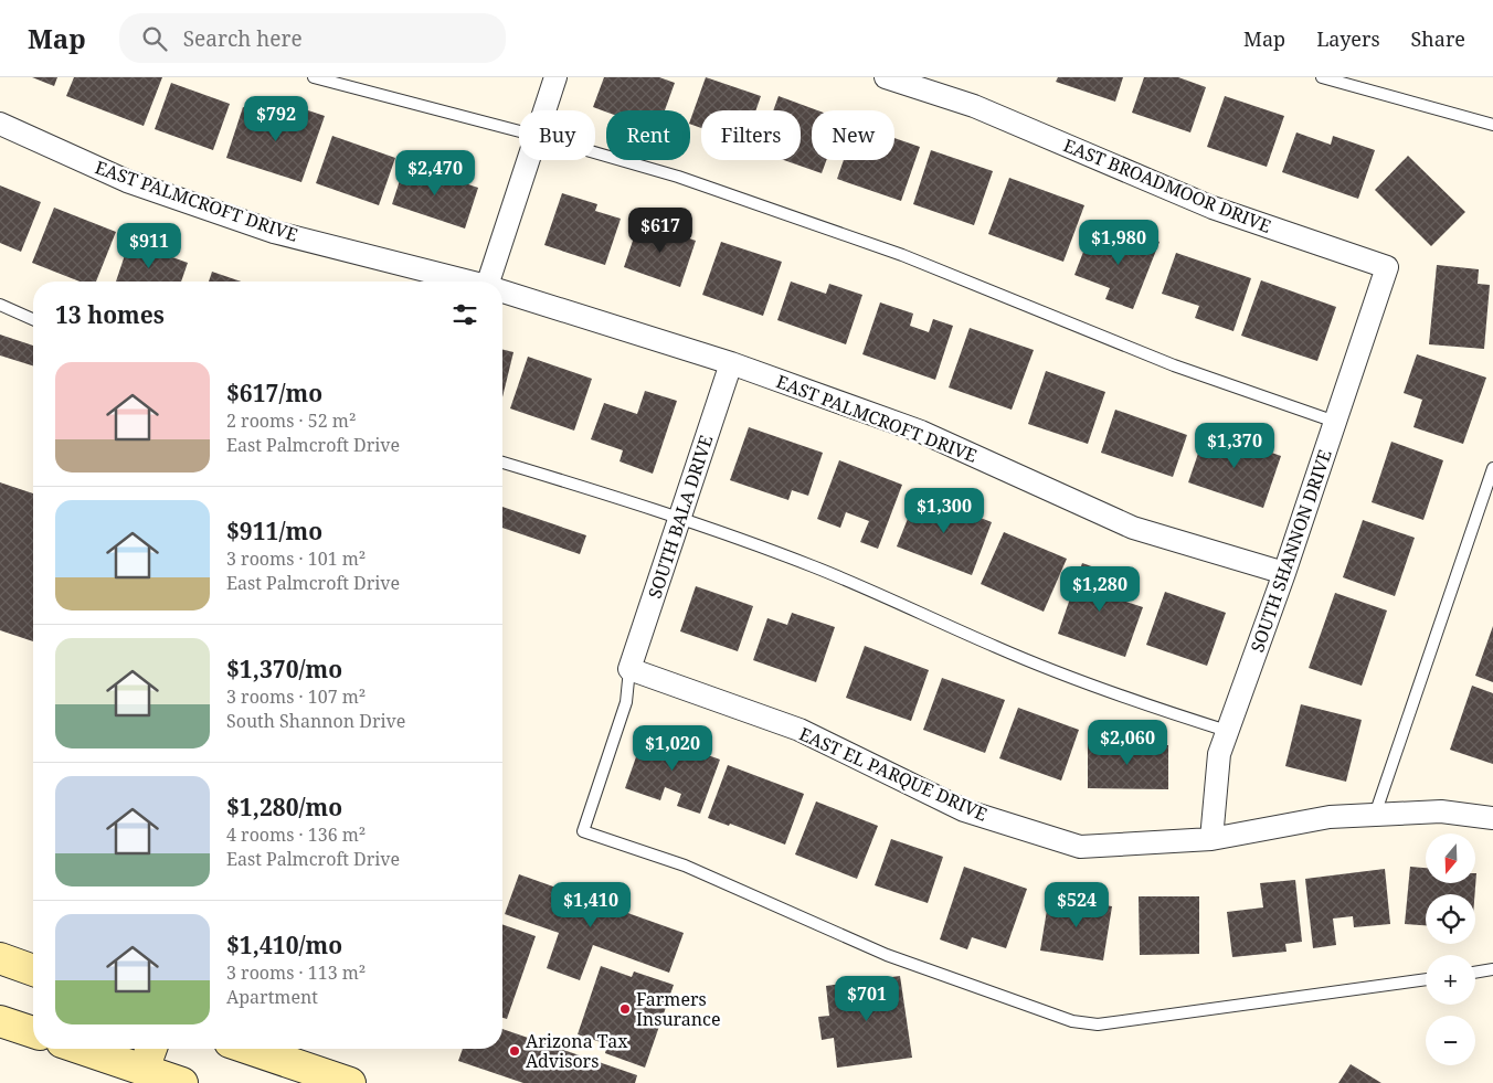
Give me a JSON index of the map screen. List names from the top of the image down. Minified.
{"streets":{"street":["EAST BROADMOOR DRIVE","EAST PALMCROFT DRIVE","SOUTH BALA DRIVE","SOUTH SHANNON DRIVE","EAST EL PARQUE DRIVE"]},"crossings":[["EAST BROADMOOR DRIVE","SOUTH SHANNON DRIVE"],["EAST PALMCROFT DRIVE","SOUTH BALA DRIVE"],["EAST PALMCROFT DRIVE","SOUTH SHANNON DRIVE"],["SOUTH BALA DRIVE","EAST EL PARQUE DRIVE"],["SOUTH SHANNON DRIVE","EAST EL PARQUE DRIVE"]],"places":["Farmers Insurance","Arizona Tax Advisors"],"north":"bottom","page":{"header":"Map","search":"Search here","nav":["Map","Layers","Share"],"price":["$792","$2,470","$617","$1,980","$911","$1,370","$1,300","$1,280","$2,060","$1,020","$1,410","$524","$701"],"chip":["Buy","Rent","Filters","New"],"heading":"13 homes","list":[{"name":"$617/mo","note":"2 rooms · 52 m² · East Palmcroft Drive"},{"name":"$911/mo","note":"3 rooms · 101 m² · East Palmcroft Drive"},{"name":"$1,370/mo","note":"3 rooms · 107 m² · South Shannon Drive"},{"name":"$1,280/mo","note":"4 rooms · 136 m² · East Palmcroft Drive"},{"name":"$1,410/mo","note":"3 rooms · 113 m² · Apartment"}],"map_buttons":["+","−"]}}
